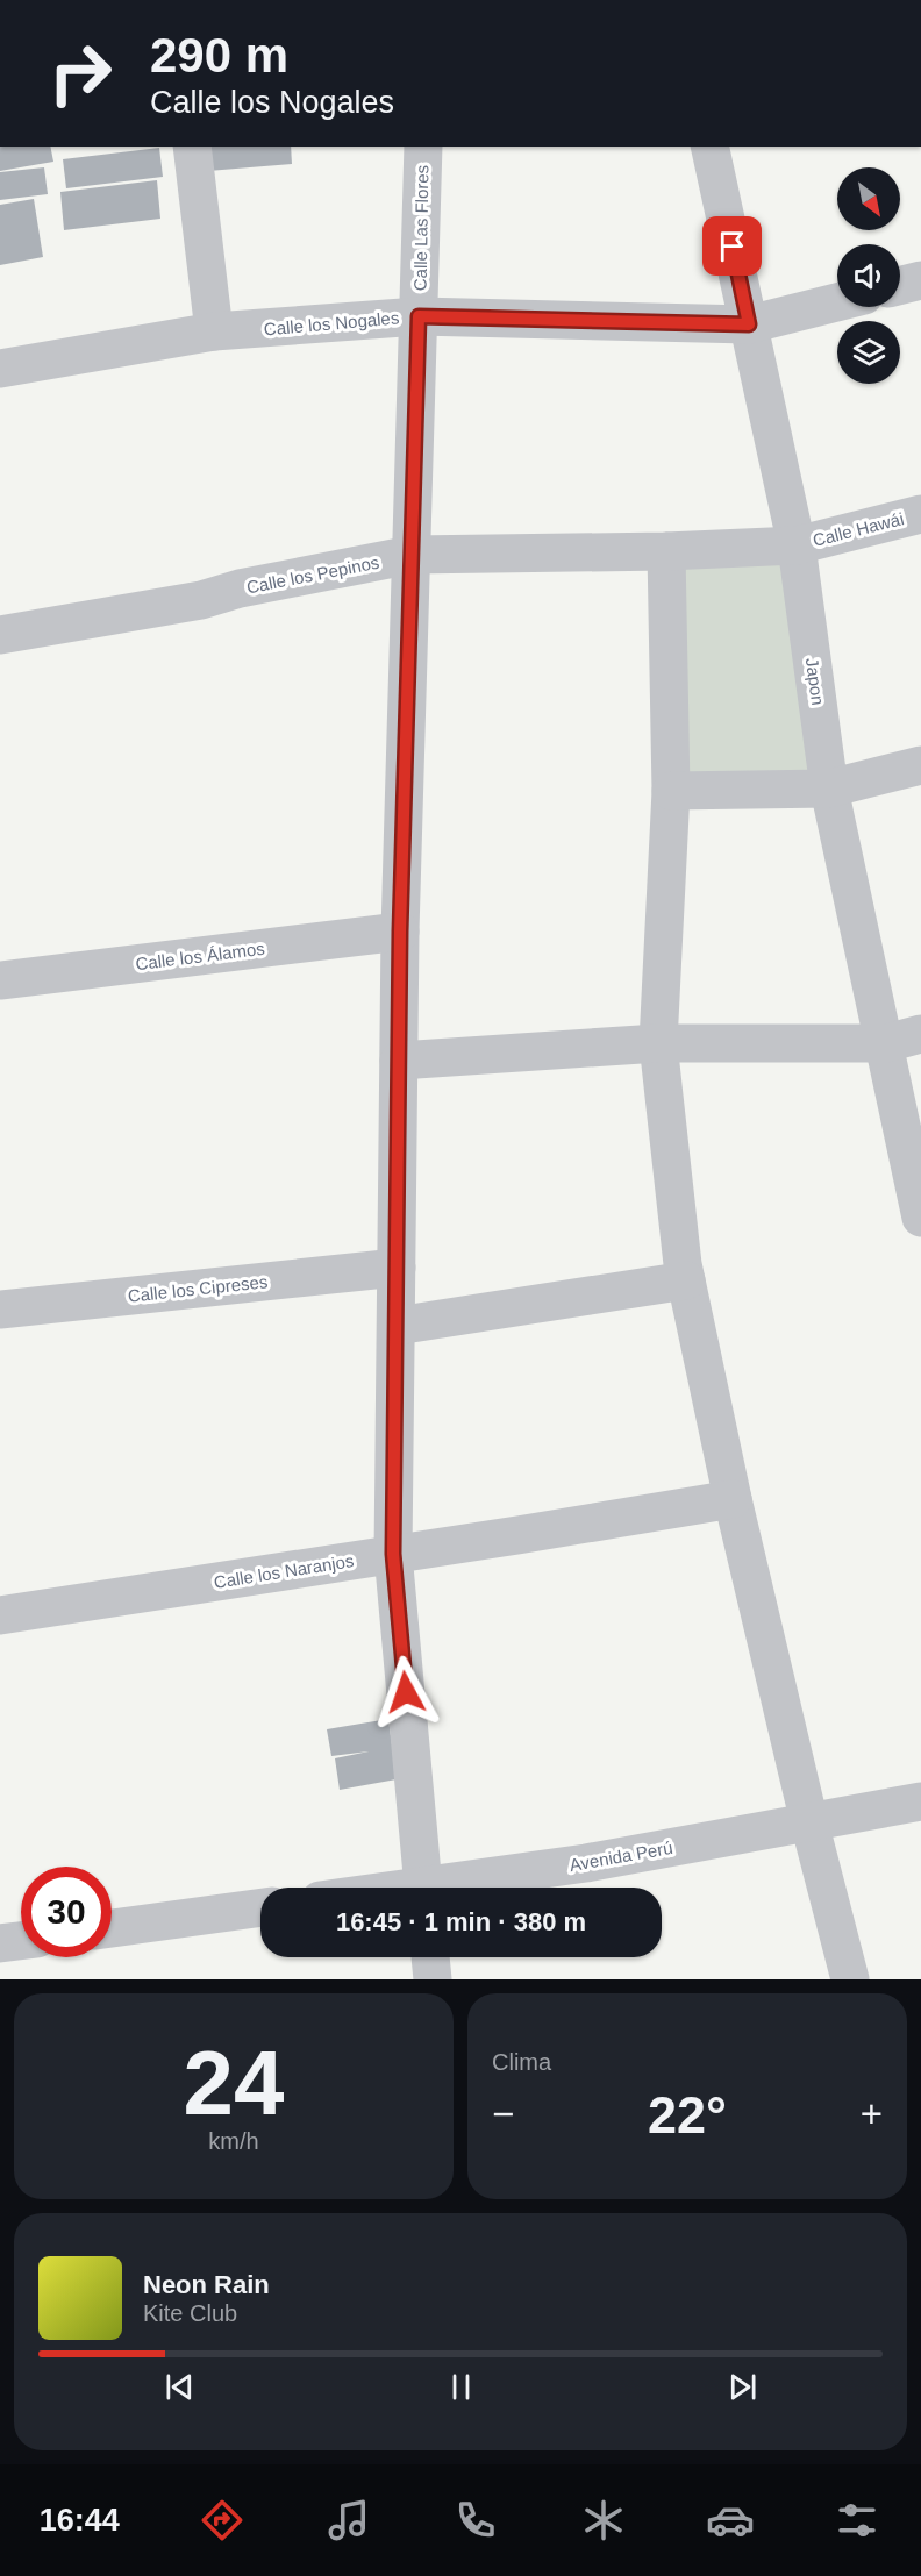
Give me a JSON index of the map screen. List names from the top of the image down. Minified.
{"streets":{"street":["Calle Las Flores","Calle los Nogales","Calle Hawái","Calle los Pepinos","Japon","Calle los Álamos","Calle los Cipreses","Calle los Naranjos","Avenida Perú"]},"crossings":[["Calle Las Flores","Calle los Nogales"],["Calle Las Flores","Calle los Pepinos"],["Calle Las Flores","Calle los Álamos"],["Calle Las Flores","Calle los Cipreses"],["Calle Las Flores","Calle los Naranjos"],["Calle los Nogales","Japon"],["Calle Hawái","Calle los Pepinos"],["Calle Hawái","Japon"],["Calle los Pepinos","Japon"]],"north":"bottom right","page":{"turn":["290 m","Calle los Nogales"],"limit":"30","trip":"16:45 · 1 min · 380 m","tile":[["24","km/h"],"Clima"],"heat":["−","22°","+"],"song":["Neon Rain","Kite Club"],"tabs":"16:44"}}
